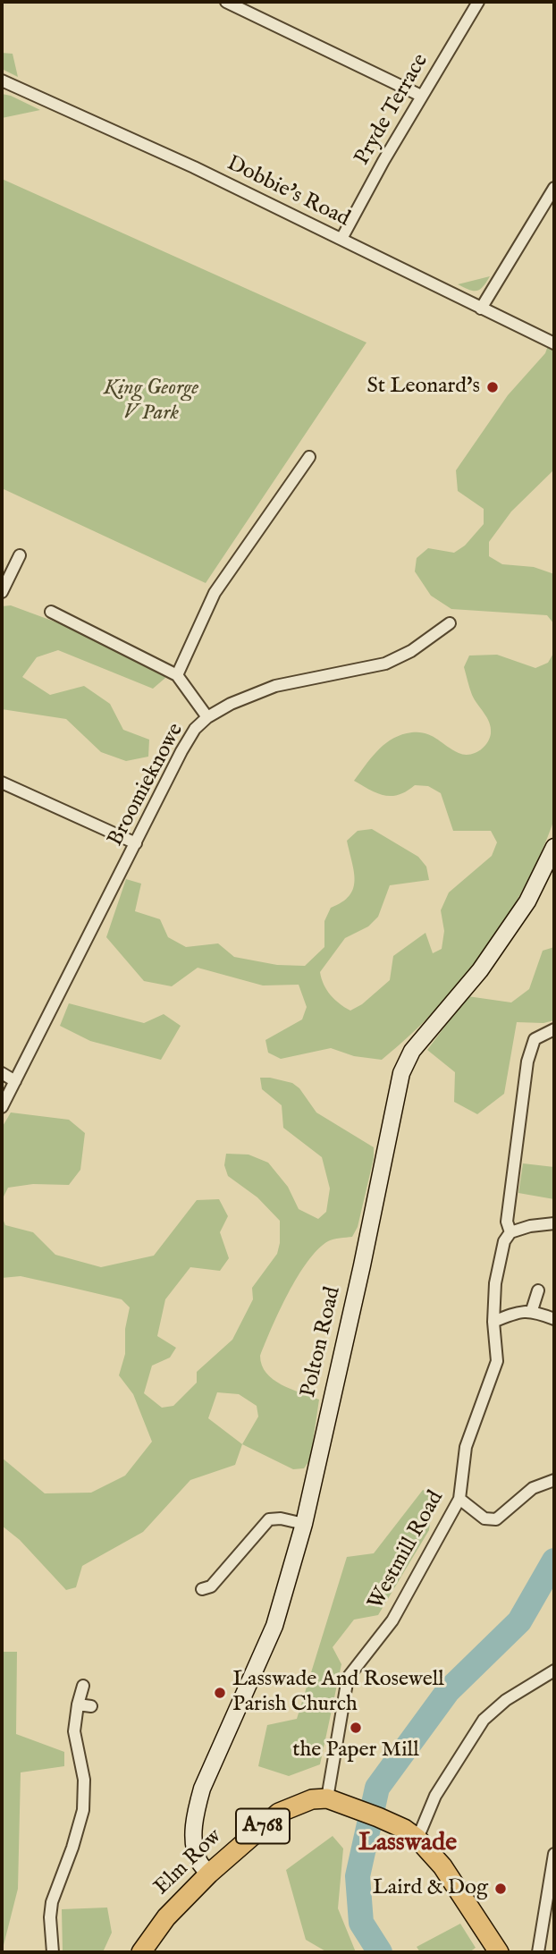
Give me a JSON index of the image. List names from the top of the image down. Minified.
{"streets":{"main road":["A768","Elm Row"],"street":["Pryde Terrace","Dobbie's Road","Broomieknowe","Polton Road","Westmill Road"]},"crossings":[["Pryde Terrace","Dobbie's Road"],["Polton Road","Elm Row"],["Westmill Road","Elm Row"]],"districts":["Lasswade"],"parks":["King George V Park"],"places":["St Leonard's","Lasswade And Rosewell Parish Church","the Paper Mill","Laird & Dog"]}
